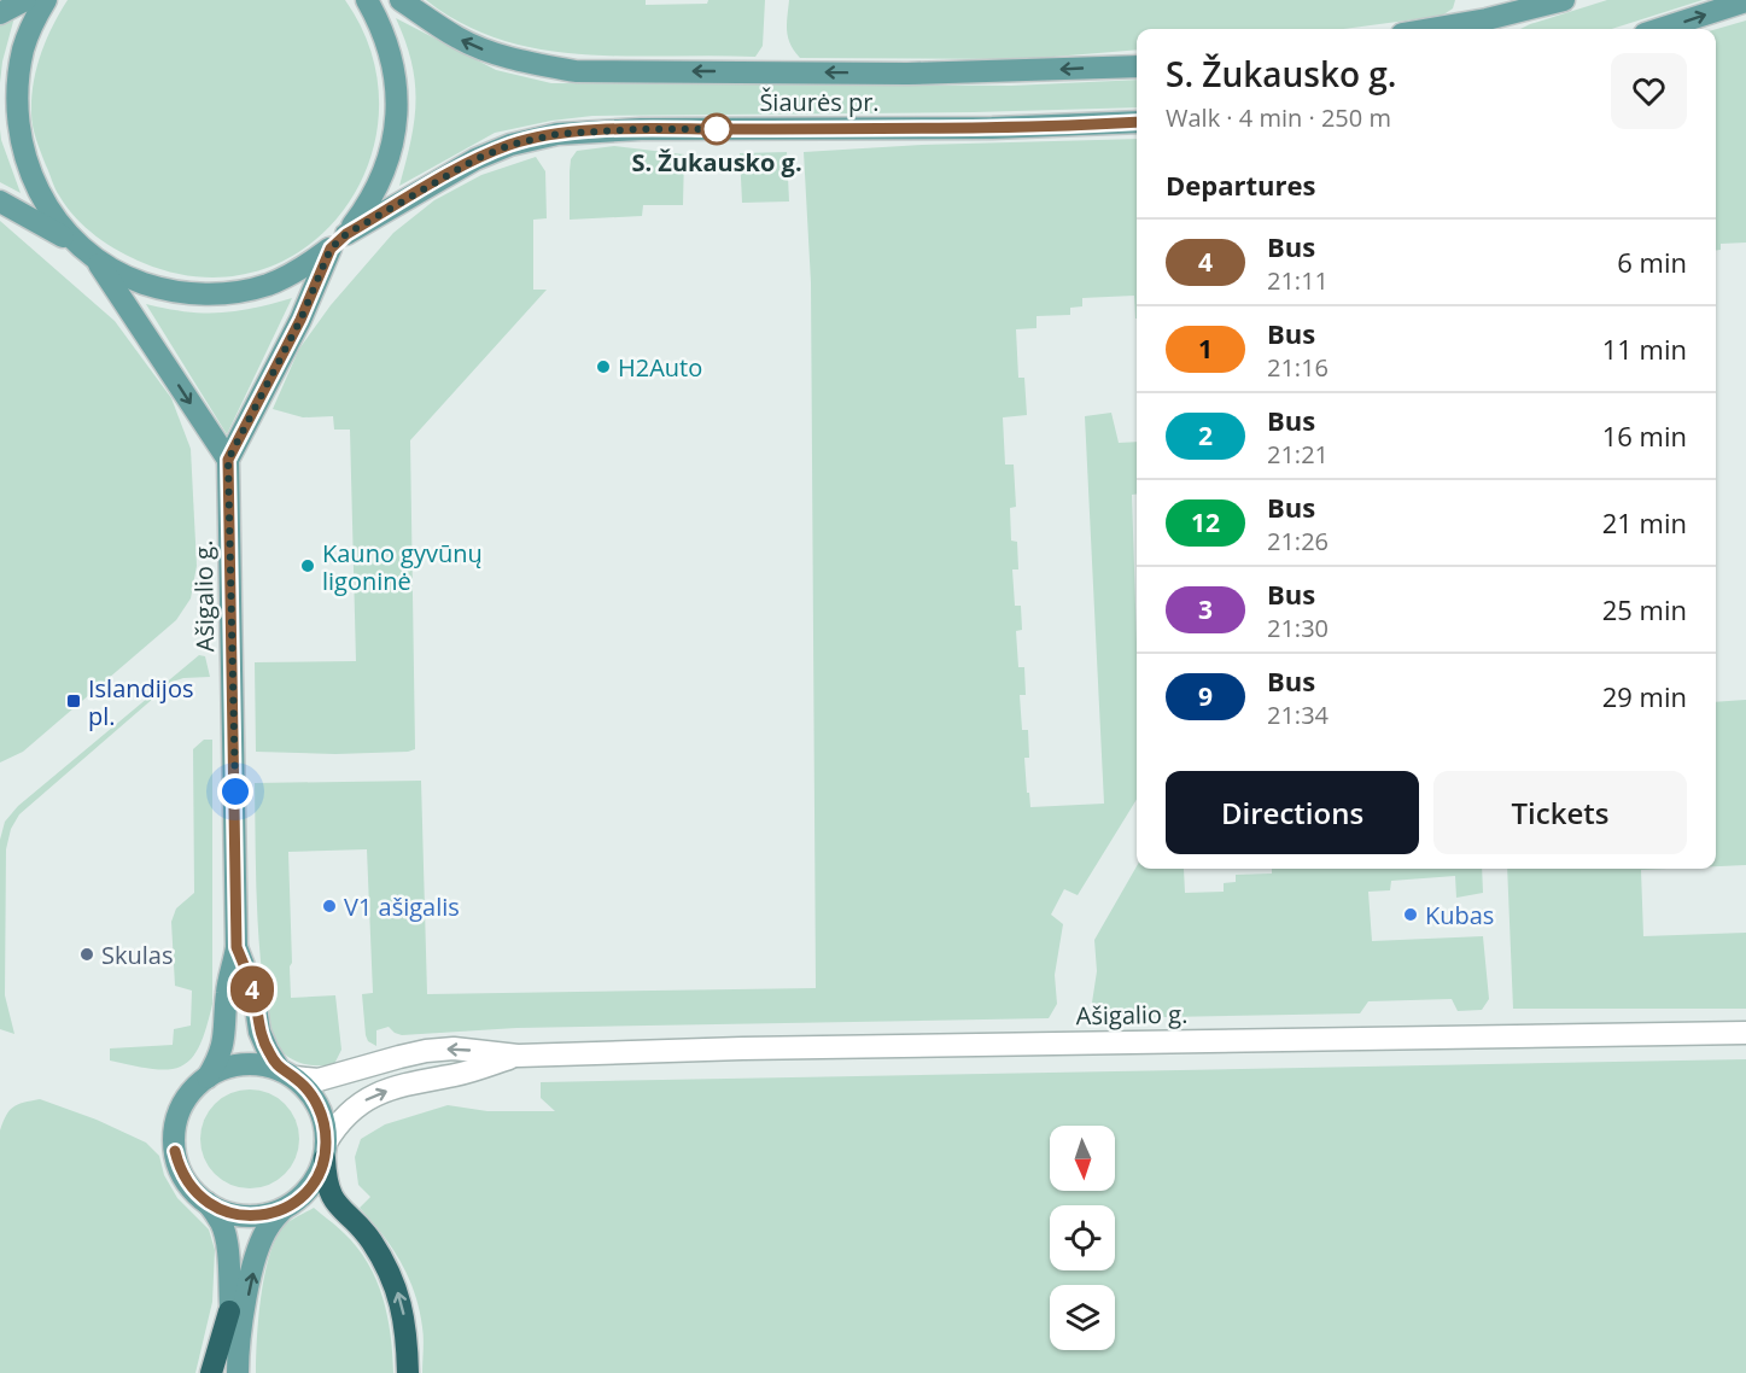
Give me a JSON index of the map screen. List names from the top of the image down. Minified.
{"streets":{"main road":["Šiaurės pr.","Ašigalio g."]},"crossings":[["Šiaurės pr.","Ašigalio g."]],"places":{"other":["S. Žukausko g.","H2Auto","Kauno gyvūnų ligoninė","V1 ašigalis","Kubas","Skulas"],"transit":["Islandijos pl."]},"lines":["bus line 4"],"north":"bottom","page":{"on_map":"4","heading":[["S. Žukausko g.","Walk · 4 min · 250 m"],"Departures"],"list":[{"mark":"4","name":"Bus","note":"21:11","value":"6 min"},{"mark":"1","name":"Bus","note":"21:16","value":"11 min"},{"mark":"2","name":"Bus","note":"21:21","value":"16 min"},{"mark":"12","name":"Bus","note":"21:26","value":"21 min"},{"mark":"3","name":"Bus","note":"21:30","value":"25 min"},{"mark":"9","name":"Bus","note":"21:34","value":"29 min"}],"buttons":["Directions","Tickets"]}}
